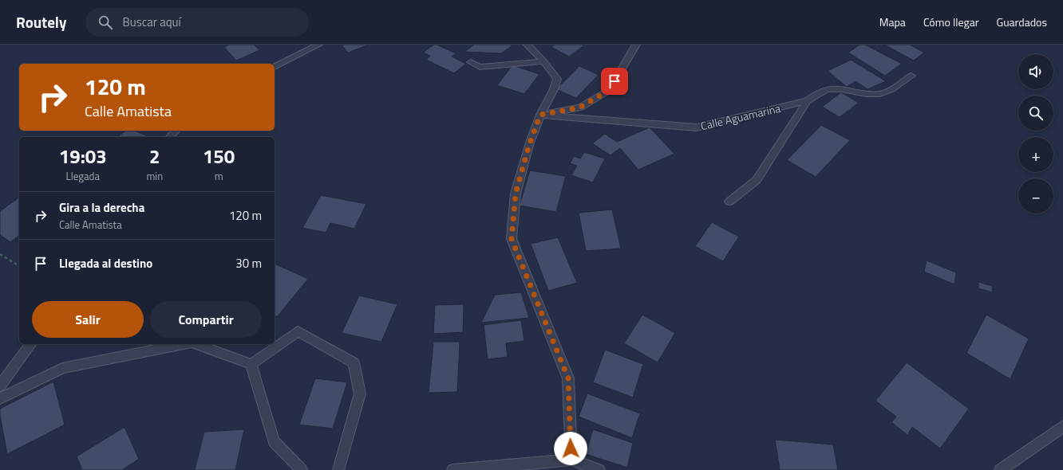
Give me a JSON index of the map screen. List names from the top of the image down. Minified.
{"streets":{"street":["Calle Aguamarina"]},"page":{"header":"Routely","search":"Buscar aquí","nav":["Mapa","Cómo llegar","Guardados"],"map_buttons":["+","−"],"turn":["120 m","Calle Amatista"],"eta":["19:03","Llegada","2","min","150","m"],"list":[{"name":"Gira a la derecha","note":"Calle Amatista","value":"120 m"},{"name":"Llegada al destino","value":"30 m"}],"buttons":["Salir","Compartir"]}}
